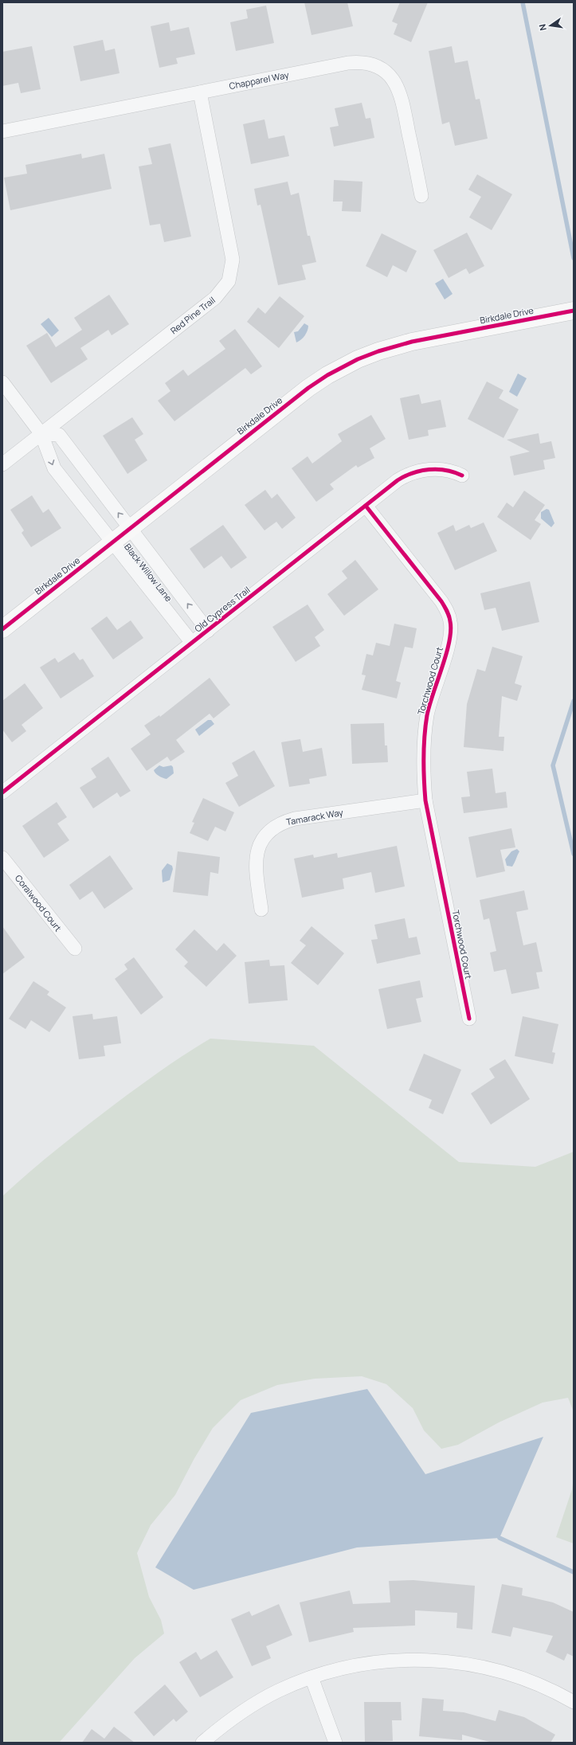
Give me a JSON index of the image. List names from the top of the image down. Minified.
{"streets":{"street":["Chapparel Way","Red Pine Trail","Birkdale Drive","Black Willow Lane","Old Cypress Trail","Torchwood Court","Tamarack Way","Coralwood Court"]},"crossings":[["Chapparel Way","Red Pine Trail"],["Red Pine Trail","Black Willow Lane"],["Birkdale Drive","Black Willow Lane"],["Black Willow Lane","Old Cypress Trail"],["Old Cypress Trail","Torchwood Court"],["Torchwood Court","Tamarack Way"]],"north":"left"}
